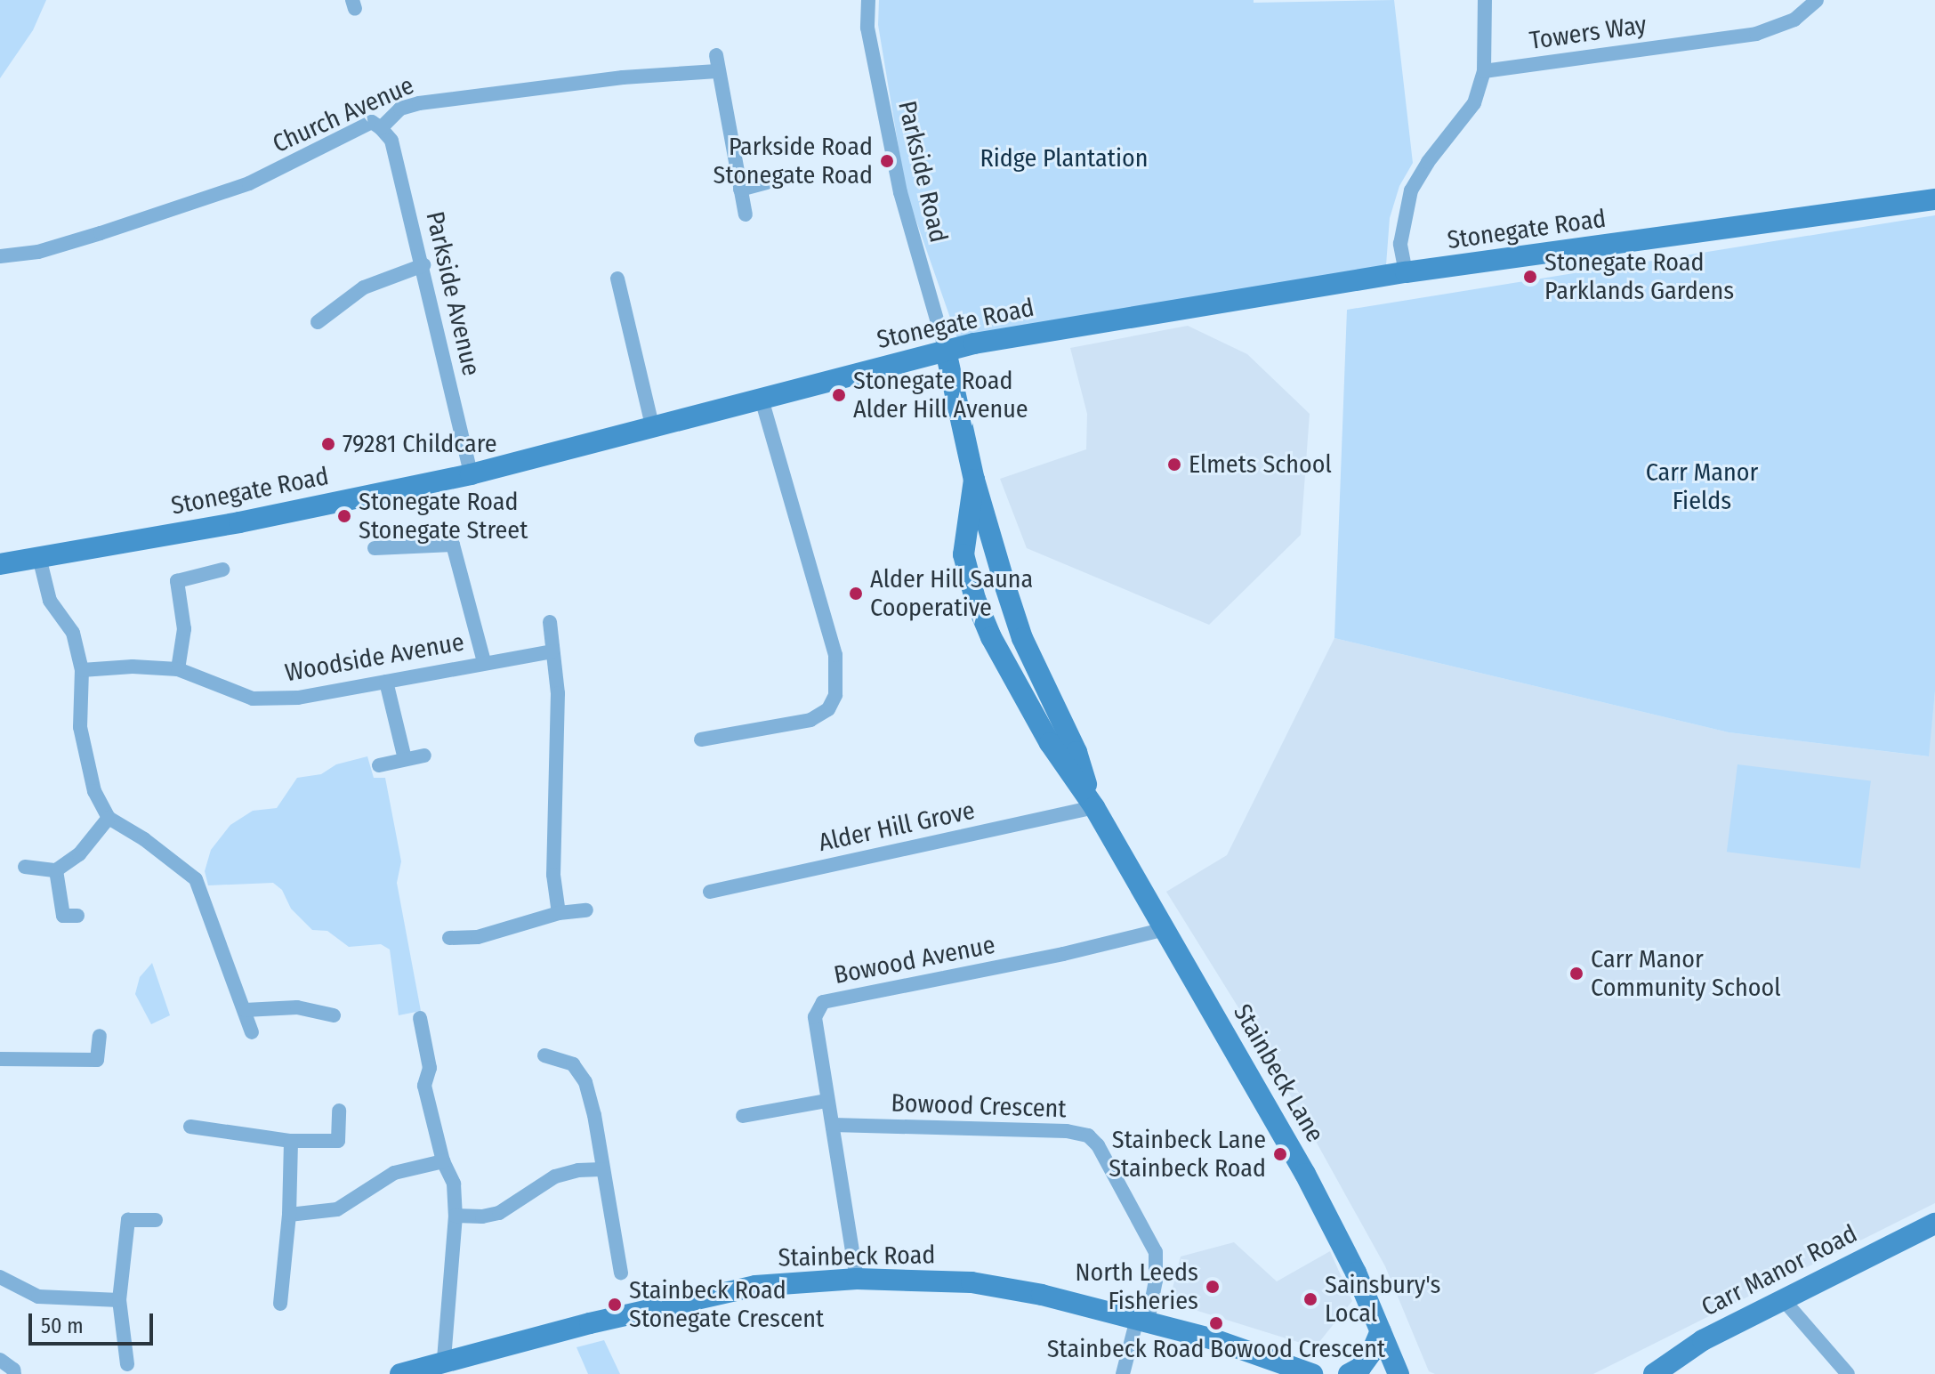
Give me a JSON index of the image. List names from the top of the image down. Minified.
{"streets":{"street":["Towers Way","Church Avenue","Parkside Road","Stonegate Road","Parkside Avenue","Woodside Avenue","Alder Hill Grove","Bowood Avenue","Stainbeck Lane","Bowood Crescent","Stainbeck Road","Carr Manor Road"]},"crossings":[["Church Avenue","Parkside Avenue"],["Parkside Road","Stonegate Road"],["Parkside Road","Stainbeck Lane"],["Stonegate Road","Parkside Avenue"],["Stonegate Road","Stainbeck Lane"],["Alder Hill Grove","Stainbeck Lane"],["Bowood Avenue","Stainbeck Lane"],["Bowood Avenue","Bowood Crescent"],["Bowood Avenue","Stainbeck Road"],["Bowood Crescent","Stainbeck Road"]],"parks":["Ridge Plantation","Carr Manor Fields"],"places":["Parkside Road Stonegate Road","Stonegate Road Parklands Gardens","Stonegate Road Alder Hill Avenue","79281 Childcare","Elmets School","Stonegate Road Stonegate Street","Alder Hill Sauna Cooperative","Carr Manor Community School","Stainbeck Lane Stainbeck Road","North Leeds Fisheries","Sainsbury's Local","Stainbeck Road Stonegate Crescent","Stainbeck Road Bowood Crescent"],"scale_bar":"50 m"}
